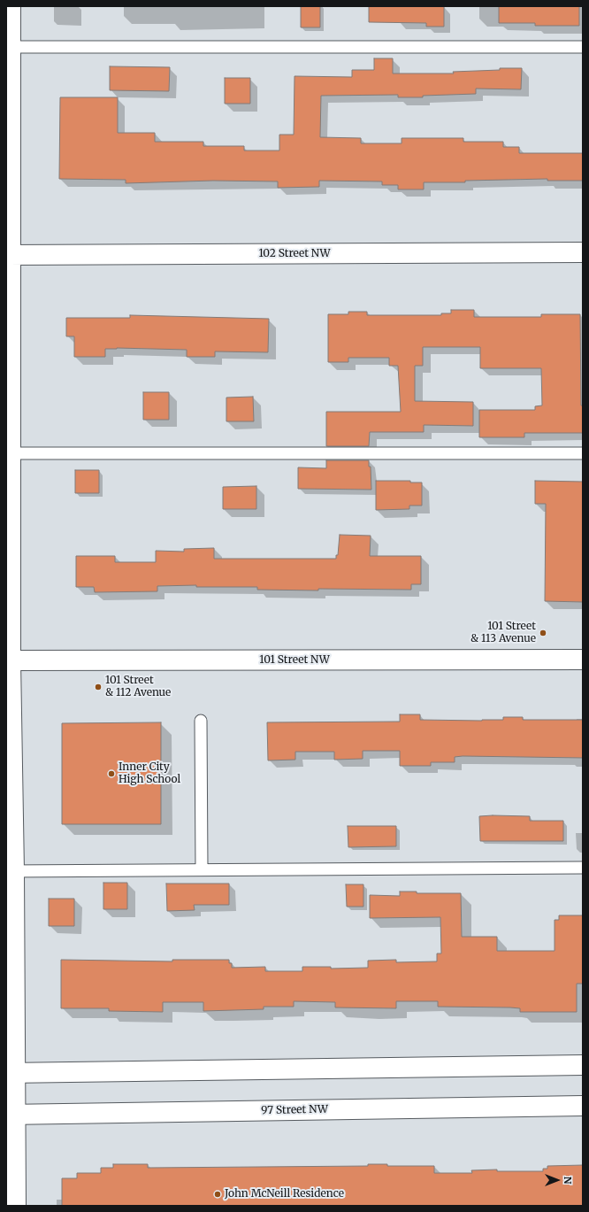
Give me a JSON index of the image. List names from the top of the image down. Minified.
{"streets":{"street":["102 Street NW","101 Street NW","97 Street NW"]},"places":["101 Street & 113 Avenue","101 Street & 112 Avenue","Inner City High School","John McNeill Residence"],"north":"right"}
